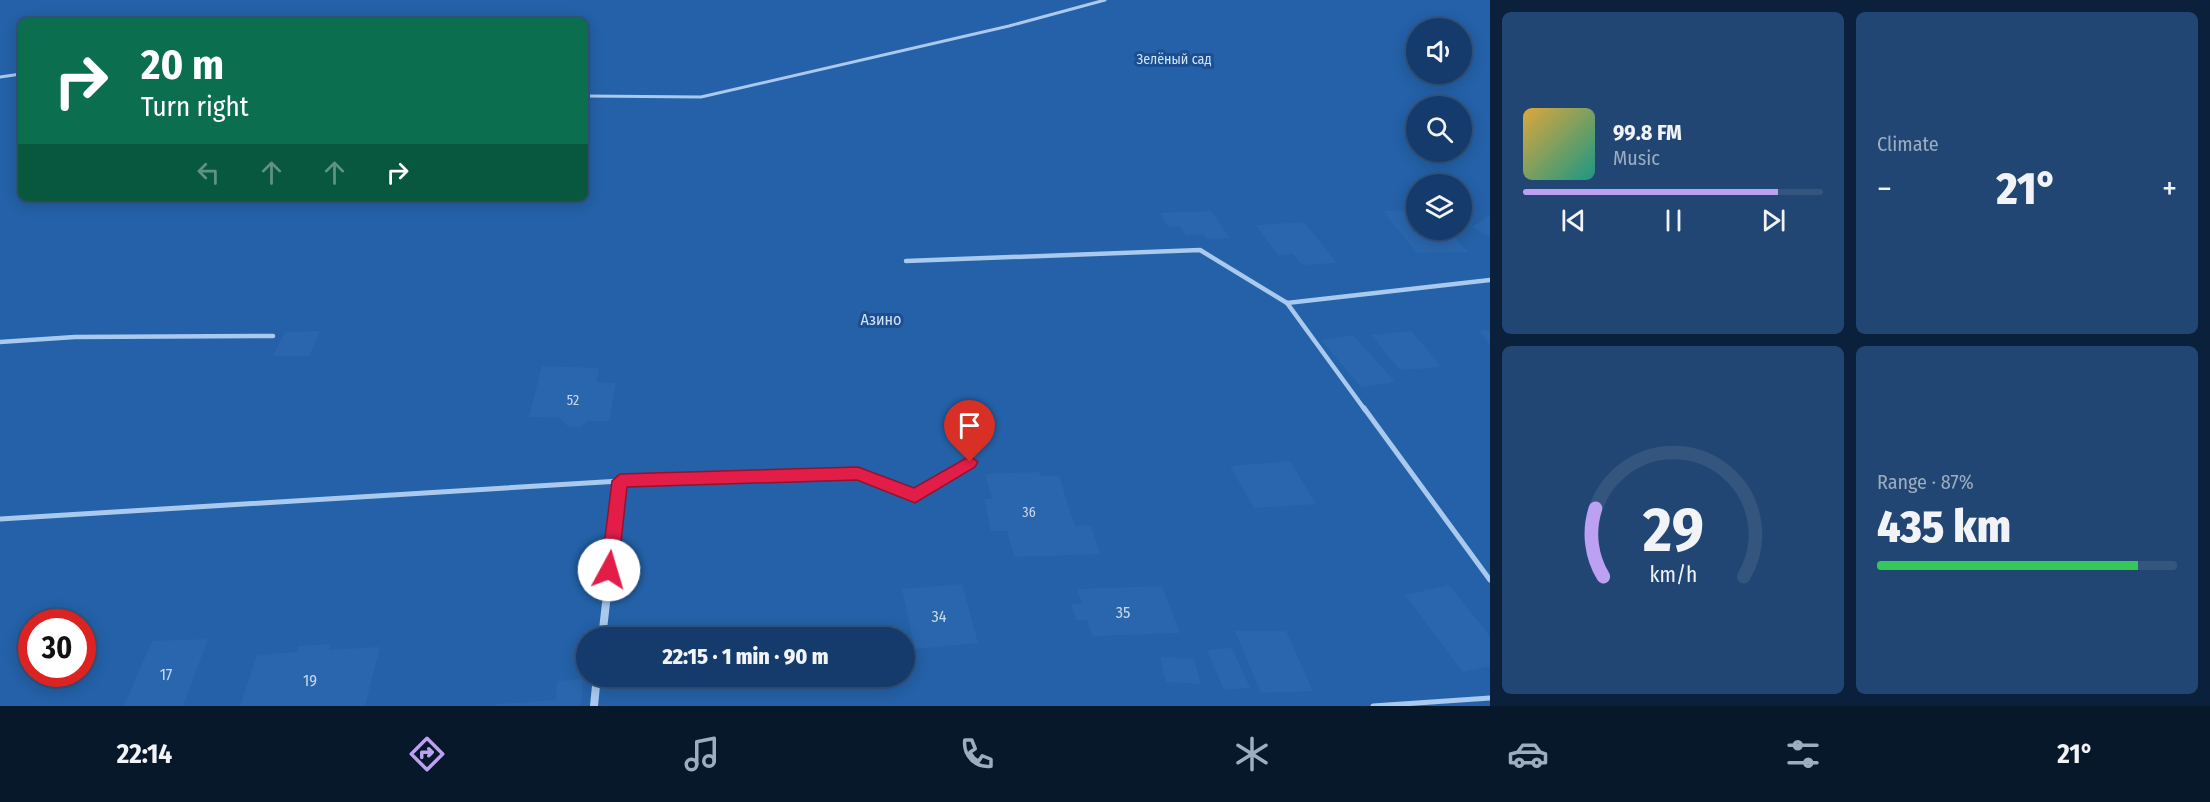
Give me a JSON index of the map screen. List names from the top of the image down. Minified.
{"parks":["Зелёный сад","Азино"],"house_numbers":["52","36","35","34","17","19"],"page":{"tile":["Climate",["Range · 87%","435 km"]],"turn":["20 m","Turn right"],"song":["99.8 FM","Music"],"heat":["−","21°","+"],"limit":"30","trip":"22:15 · 1 min · 90 m","tabs":["22:14","21°"],"gauge":["29","km/h"]}}
